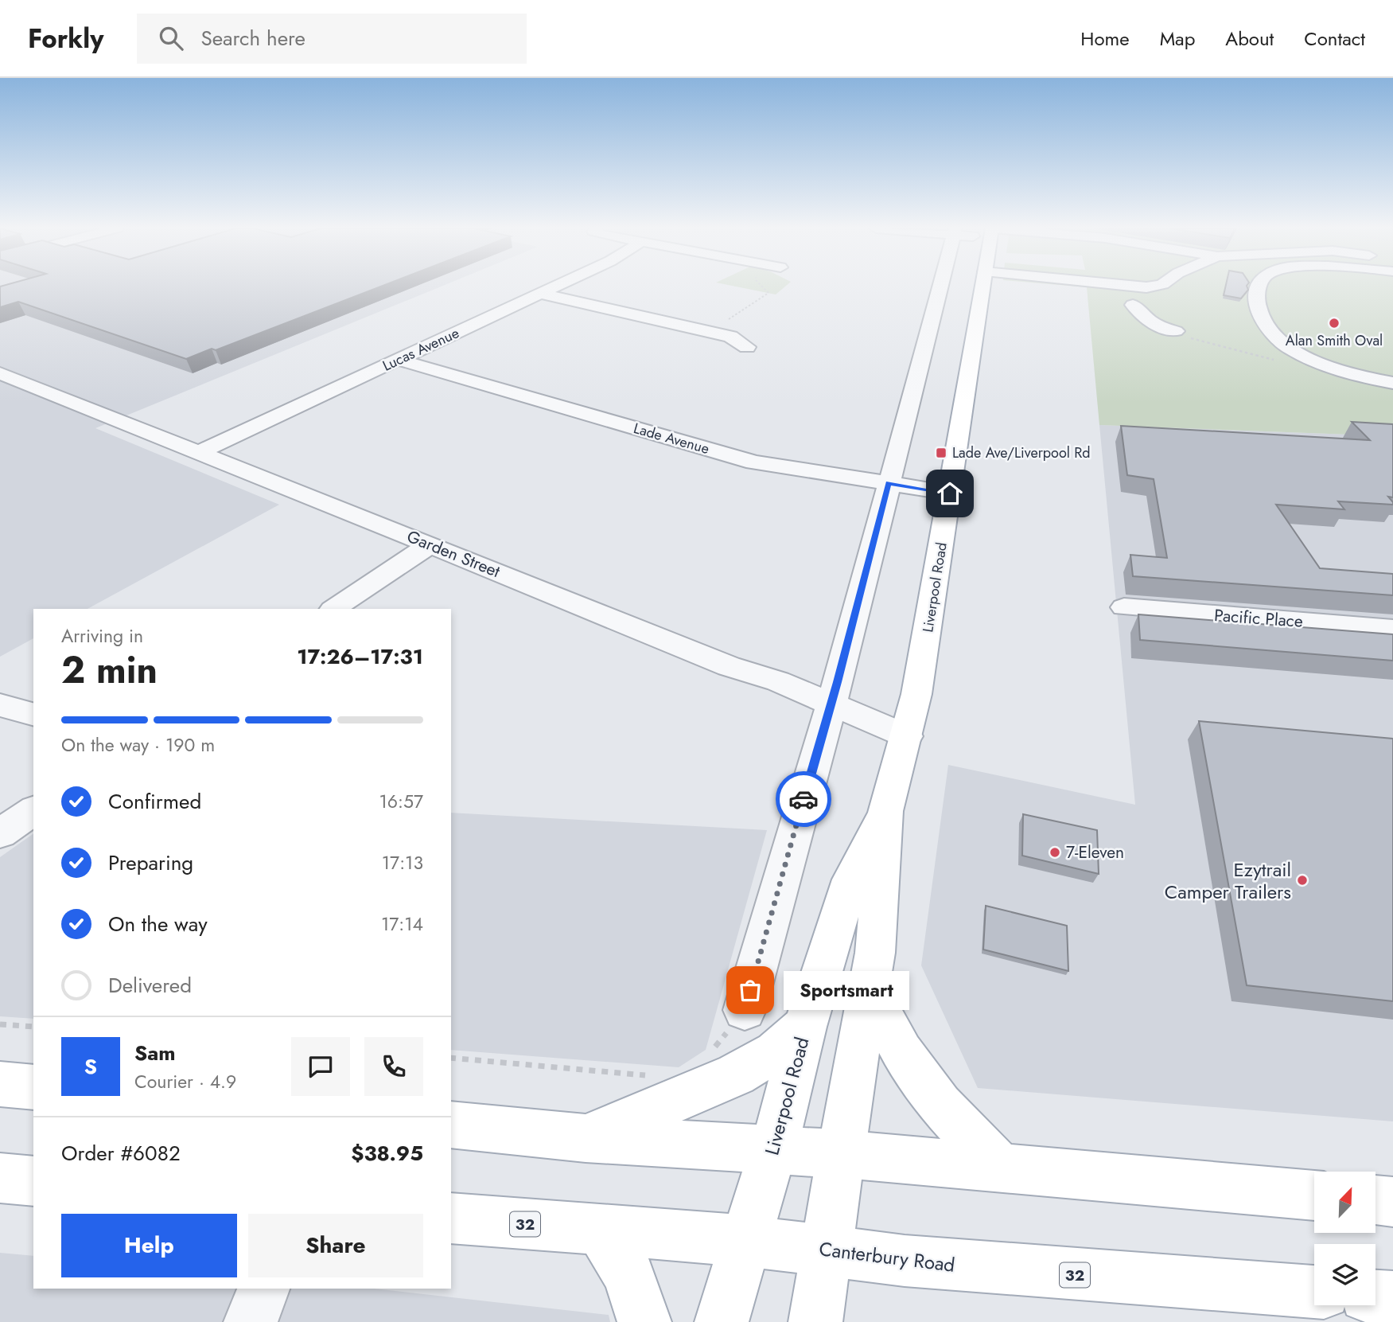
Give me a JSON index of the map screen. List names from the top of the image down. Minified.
{"streets":{"main road":["Liverpool Road","32","Canterbury Road"],"street":["Lucas Avenue","Lade Avenue","Garden Street","Pacific Place"]},"crossings":[["Lucas Avenue","Lade Avenue"],["Lucas Avenue","Garden Street"],["Lade Avenue","Liverpool Road"],["Garden Street","Liverpool Road"],["Liverpool Road","Canterbury Road"]],"places":{"other":["Alan Smith Oval","7-Eleven","Ezytrail Camper Trailers","Sportsmart"],"transit":["Lade Ave/Liverpool Rd"]},"north":"top right","page":{"header":"Forkly","search":"Search here","nav":["Home","Map","About","Contact"],"heading":["2 min","Arriving in","17:26–17:31"],"panel":["Sam","Courier · 4.9","Order #6082","$38.95"],"bar":"On the way · 190 m","list":[["Confirmed","16:57"],["Preparing","17:13"],["On the way","17:14"],"Delivered"],"bubble":"Sportsmart","round":"S","buttons":["Help","Share"]}}
